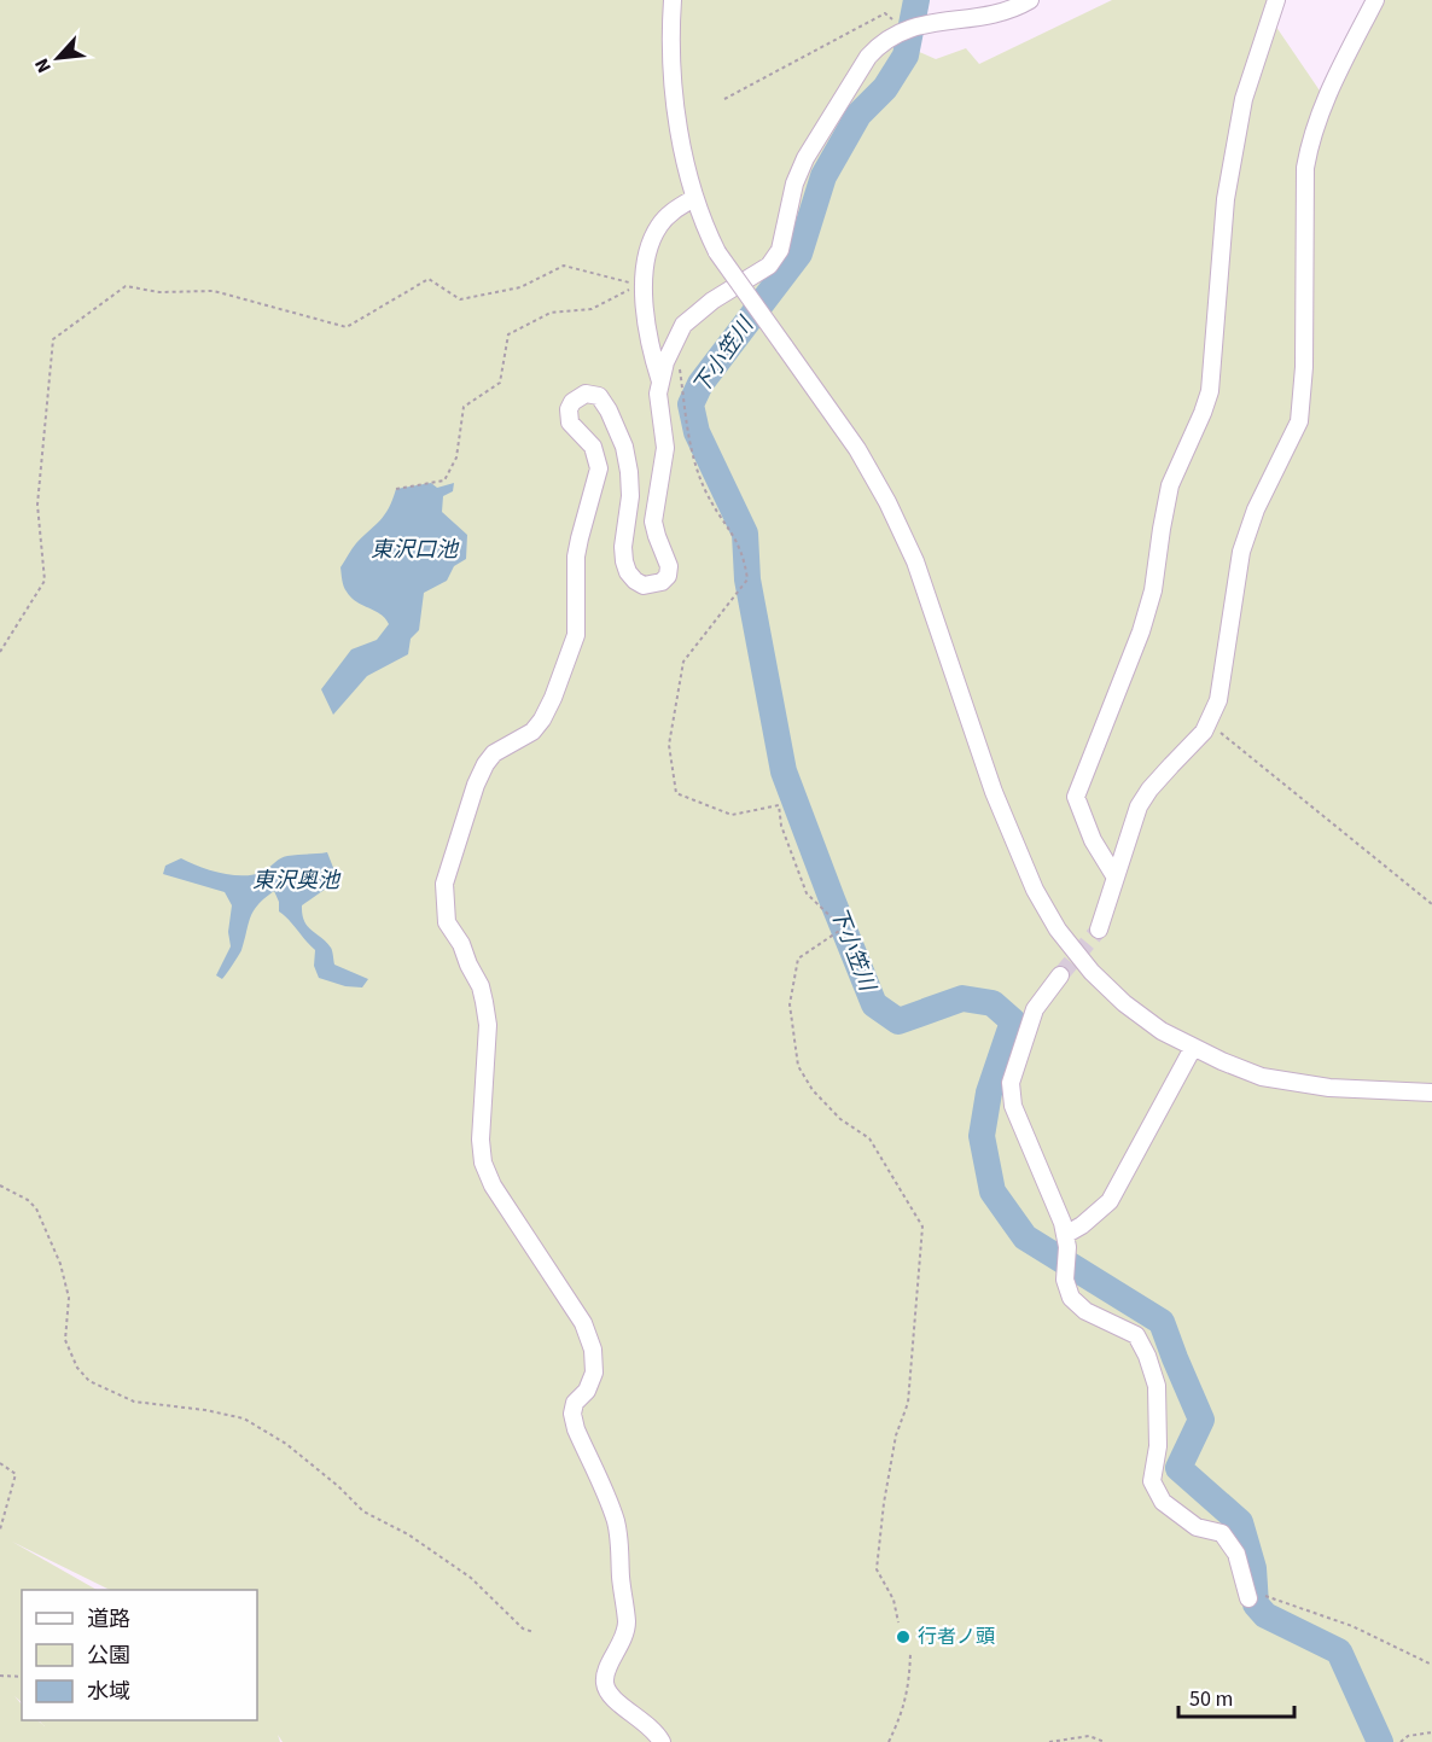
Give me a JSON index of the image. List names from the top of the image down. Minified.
{"water":["下小笠川","東沢口池","東沢奥池"],"places":["行者ノ頭"],"legend":["道路","公園","水域"],"scale_bar":"50 m","north":"bottom left"}
